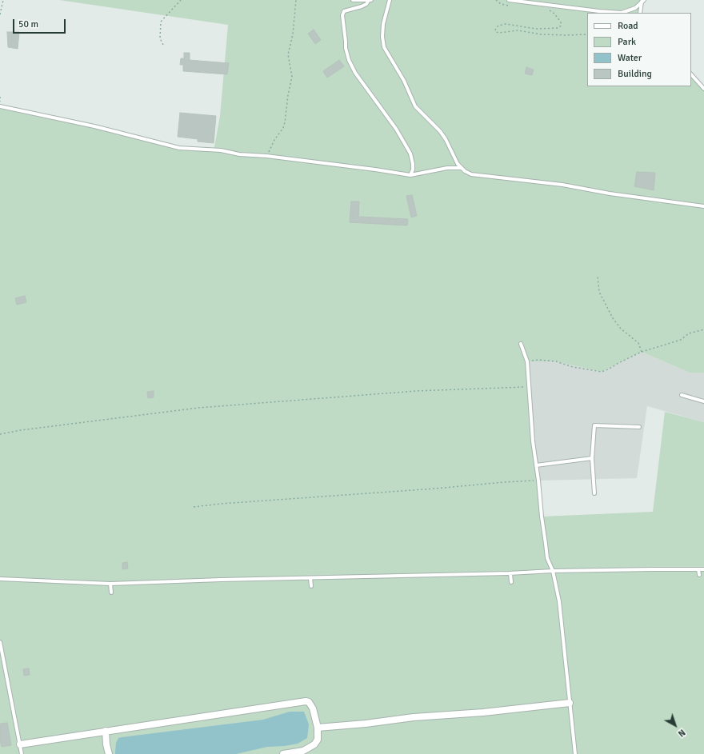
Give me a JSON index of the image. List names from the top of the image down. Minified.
{"legend":["Road","Park","Water","Building"],"scale_bar":"50 m","north":"bottom right"}
